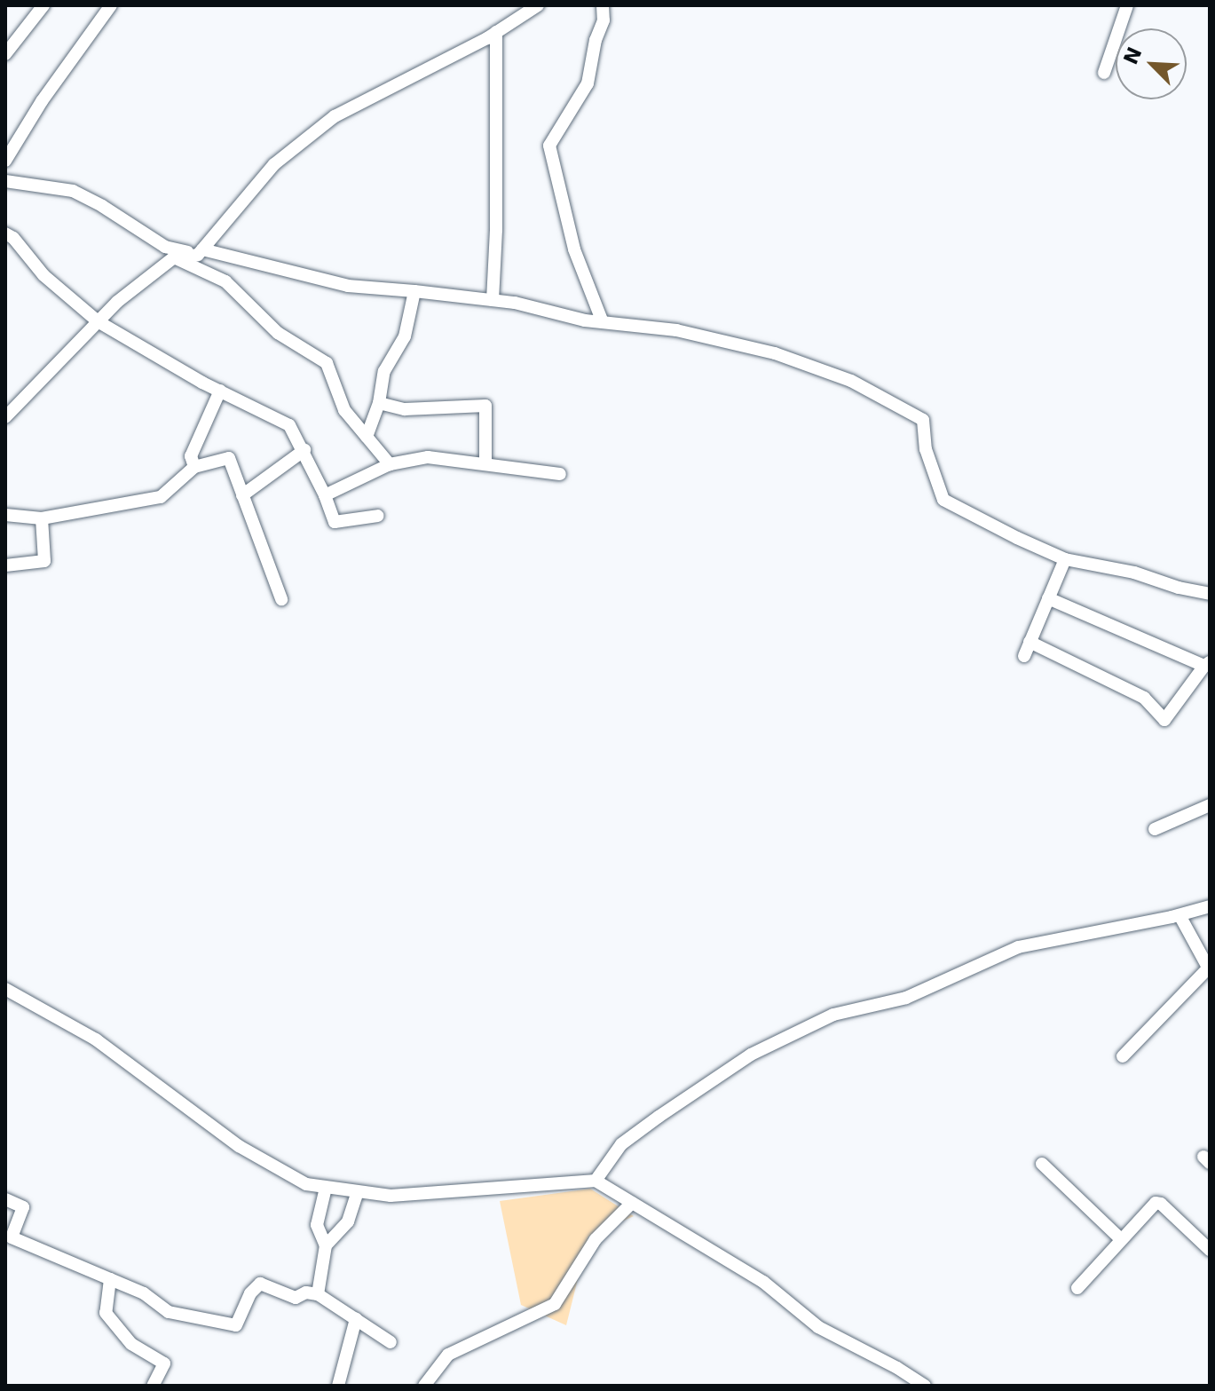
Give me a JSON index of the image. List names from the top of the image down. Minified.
{"north":"top left"}
